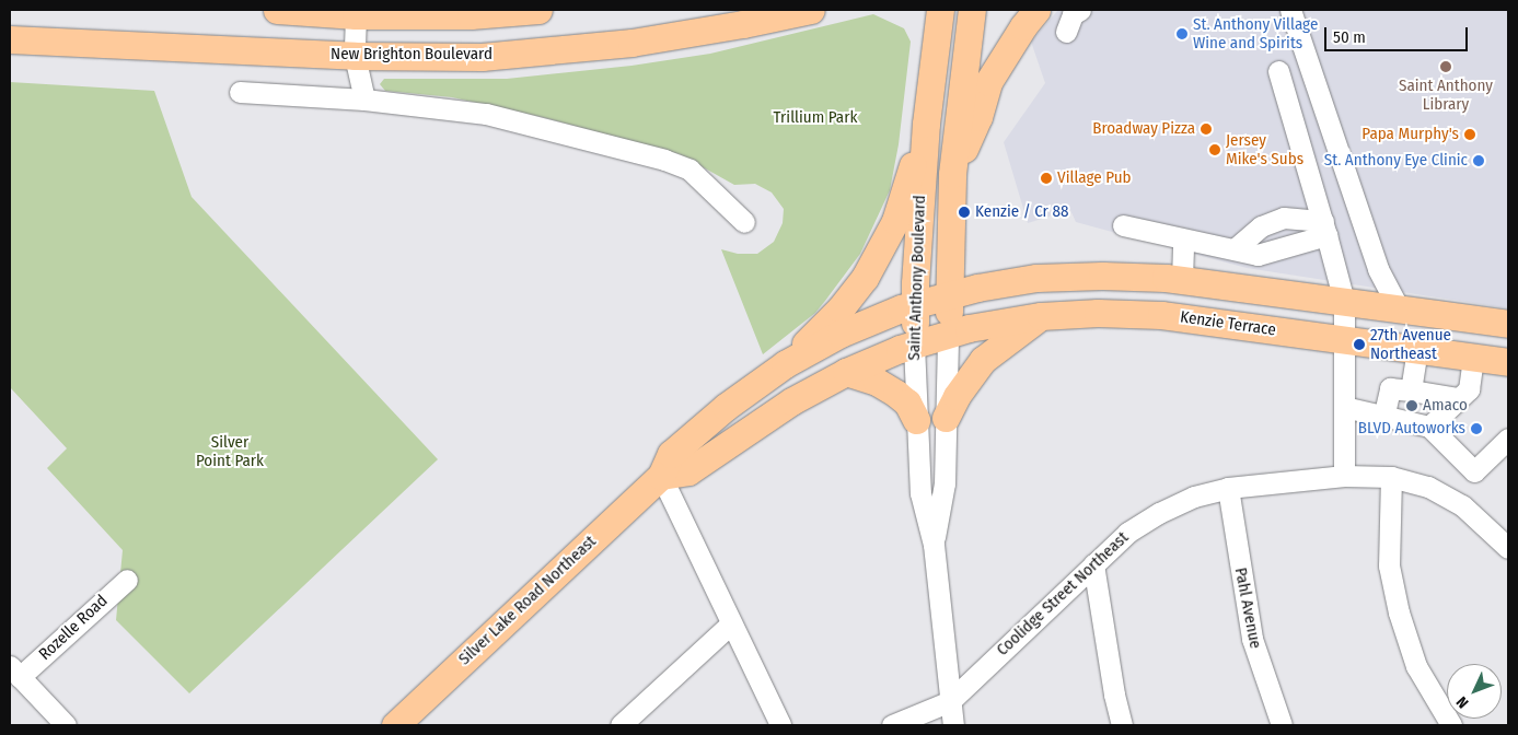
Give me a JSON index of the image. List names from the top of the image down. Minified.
{"streets":{"main road":["New Brighton Boulevard","Saint Anthony Boulevard","Kenzie Terrace","Silver Lake Road Northeast"],"street":["Coolidge Street Northeast","Pahl Avenue","Rozelle Road"]},"crossings":[["Saint Anthony Boulevard","Kenzie Terrace"],["Saint Anthony Boulevard","Coolidge Street Northeast"],["Saint Anthony Boulevard","Silver Lake Road Northeast"],["Coolidge Street Northeast","Pahl Avenue"]],"parks":["Trillium Park","Silver Point Park"],"places":["St. Anthony Village Wine and Spirits","Saint Anthony Library","Broadway Pizza","Papa Murphy's","Jersey Mike's Subs","St. Anthony Eye Clinic","Village Pub","Kenzie / Cr 88","27th Avenue Northeast","Amaco","BLVD Autoworks"],"scale_bar":"50 m","north":"bottom left"}
